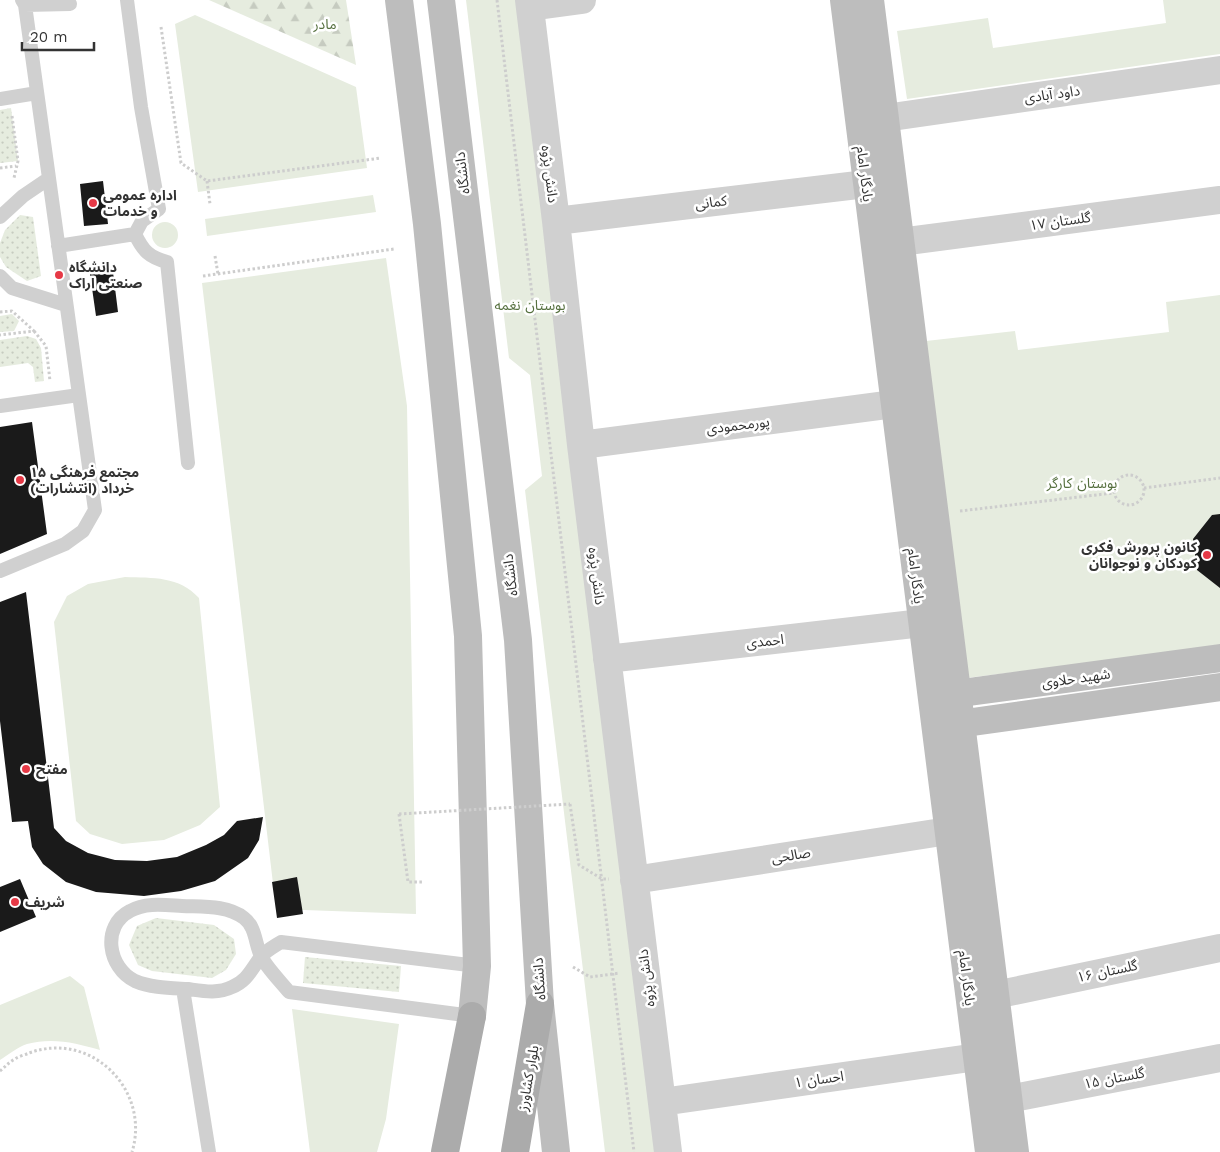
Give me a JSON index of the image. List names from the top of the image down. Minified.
{"streets":{"main road":["بلوار کشاورز"],"street":["داود آبادی","دانشگاه","دانش پژوه","یادگار امام","کمانی","گلستان ۱۷","پورمحمودی","احمدی","شهید حلاوی","صالحی","گلستان ۱۶","گلستان ۱۵","احسان ۱"]},"crossings":[["داود آبادی","یادگار امام"],["دانشگاه","بلوار کشاورز"],["دانش پژوه","کمانی"],["دانش پژوه","پورمحمودی"],["دانش پژوه","احمدی"],["دانش پژوه","صالحی"],["دانش پژوه","احسان ۱"],["یادگار امام","کمانی"],["یادگار امام","گلستان ۱۷"],["یادگار امام","پورمحمودی"],["یادگار امام","احمدی"],["یادگار امام","شهید حلاوی"],["یادگار امام","صالحی"],["یادگار امام","گلستان ۱۶"],["یادگار امام","گلستان ۱۵"],["یادگار امام","احسان ۱"]],"parks":["مادر","بوستان نغمه","بوستان کارگر"],"places":["اداره عمومی و خدمات","دانشگاه صنعتی اراک","مجتمع فرهنگی ۱۵ خرداد (انتشارات)","کانون پرورش فکری کودکان و نوجوانان","مفتح","شریف"],"scale_bar":"20 m"}
